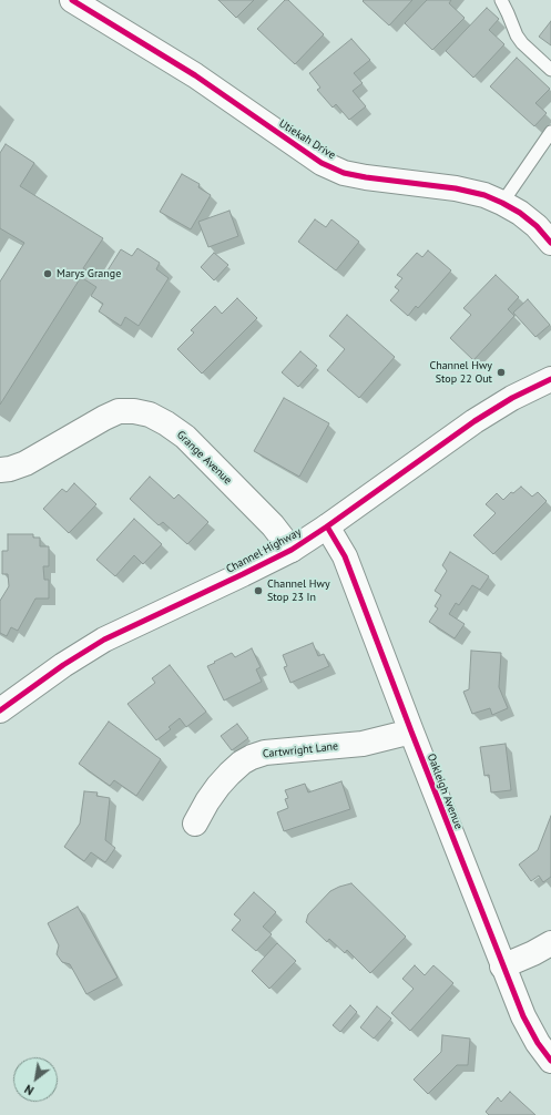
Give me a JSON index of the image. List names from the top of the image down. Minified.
{"streets":{"street":["Utiekah Drive","Grange Avenue","Channel Highway","Cartwright Lane","Oakleigh Avenue"]},"crossings":[["Grange Avenue","Channel Highway"],["Channel Highway","Oakleigh Avenue"],["Cartwright Lane","Oakleigh Avenue"]],"places":["Marys Grange","Channel Hwy Stop 22 Out","Channel Hwy Stop 23 In"],"north":"bottom left"}
